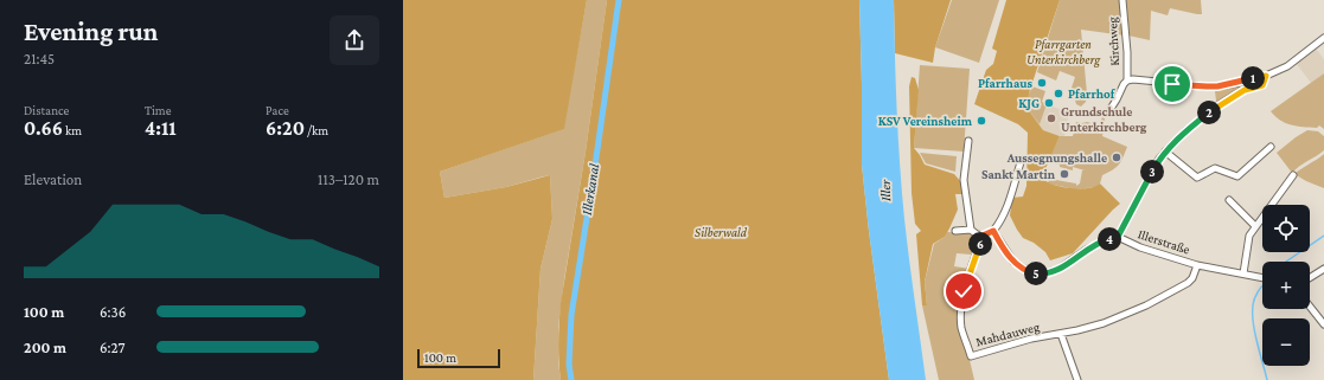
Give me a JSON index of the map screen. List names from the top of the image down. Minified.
{"streets":{"street":["Kirchweg","Illerstraße","Mahdauweg"]},"crossings":[["Illerstraße","Mahdauweg"]],"water":["Illerkanal","Iller"],"parks":["Pfarrgarten Unterkirchberg","Silberwald"],"places":["Pfarrhaus","Pfarrhof","KJG","Grundschule Unterkirchberg","KSV Vereinsheim","Aussegnungshalle","Sankt Martin"],"scale_bar":"100 m","page":{"heading":["Evening run","21:45"],"pins":["1","2","3","4","6","5"],"stats":[["Distance","0.66 km"],["Time","4:11"],["Pace","6:20 /km"]],"chart":["Elevation","113–120 m"],"map_buttons":["+","−"],"list":[{"name":"100 m","note":"6:36"},{"name":"200 m","note":"6:27"}],"scale":"100 m"}}
